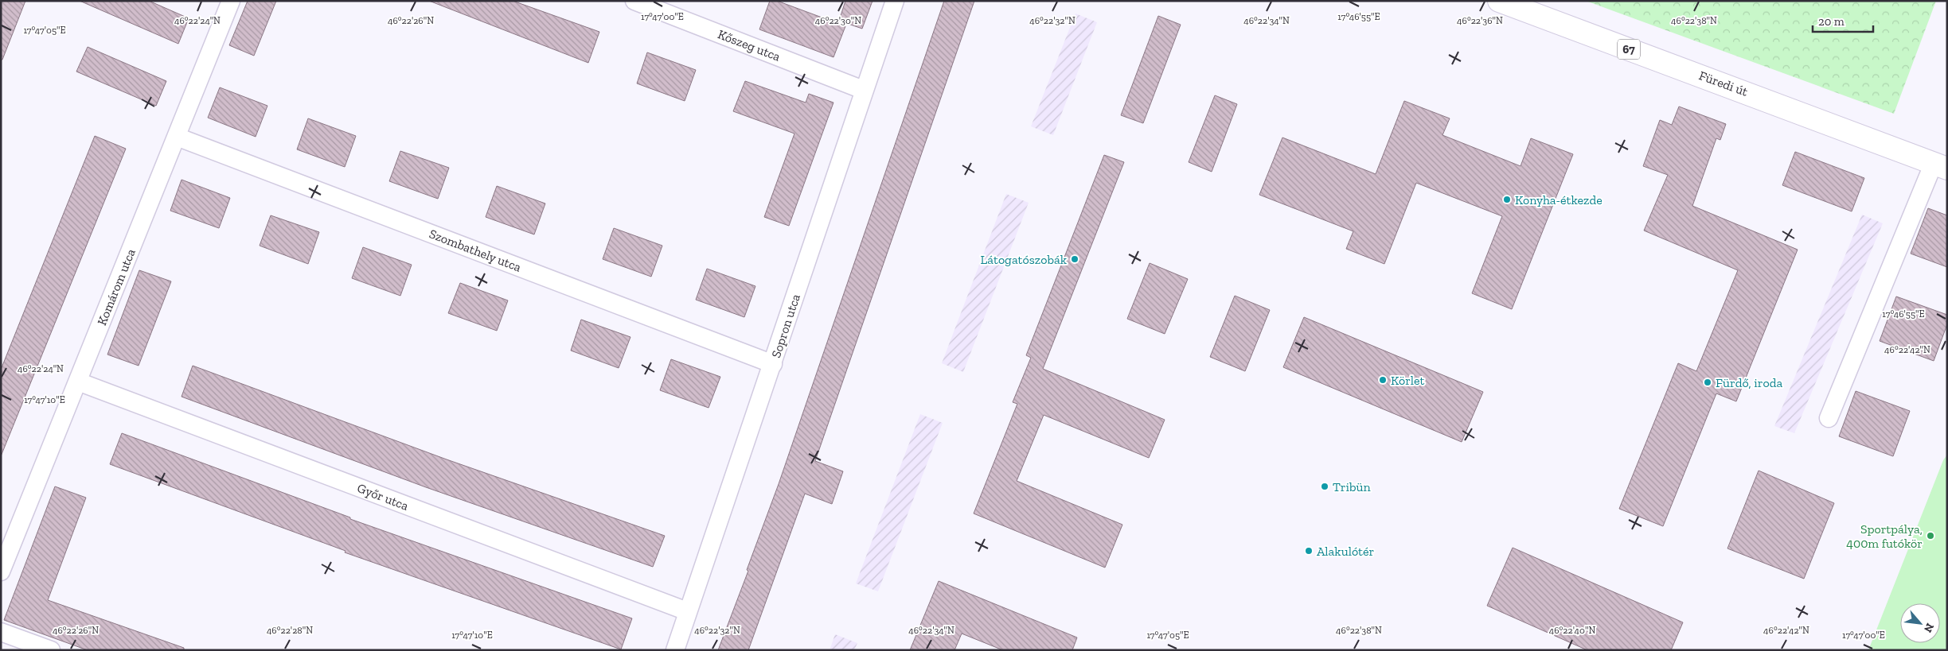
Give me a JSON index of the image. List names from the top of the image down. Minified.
{"streets":{"main road":["67","Füredi út"],"street":["Kőszeg utca","Szombathely utca","Komárom utca","Sopron utca","Győr utca"]},"crossings":[["Kőszeg utca","Sopron utca"],["Szombathely utca","Komárom utca"],["Szombathely utca","Sopron utca"],["Komárom utca","Győr utca"],["Sopron utca","Győr utca"]],"places":["Konyha-étkezde","Látogatószobák","Körlet","Fürdő, iroda","Tribün","Sportpálya, 400m futókör","Alakulótér"],"scale_bar":"20 m","north":"bottom right","coordinates":["17°47'00\"E","17°46'55\"E","46°22'24\"N","46°22'26\"N","46°22'30\"N","46°22'32\"N","46°22'34\"N","46°22'36\"N","46°22'38\"N","17°47'05\"E","46°22'42\"N","17°47'10\"E","46°22'28\"N","46°22'40\"N"]}
